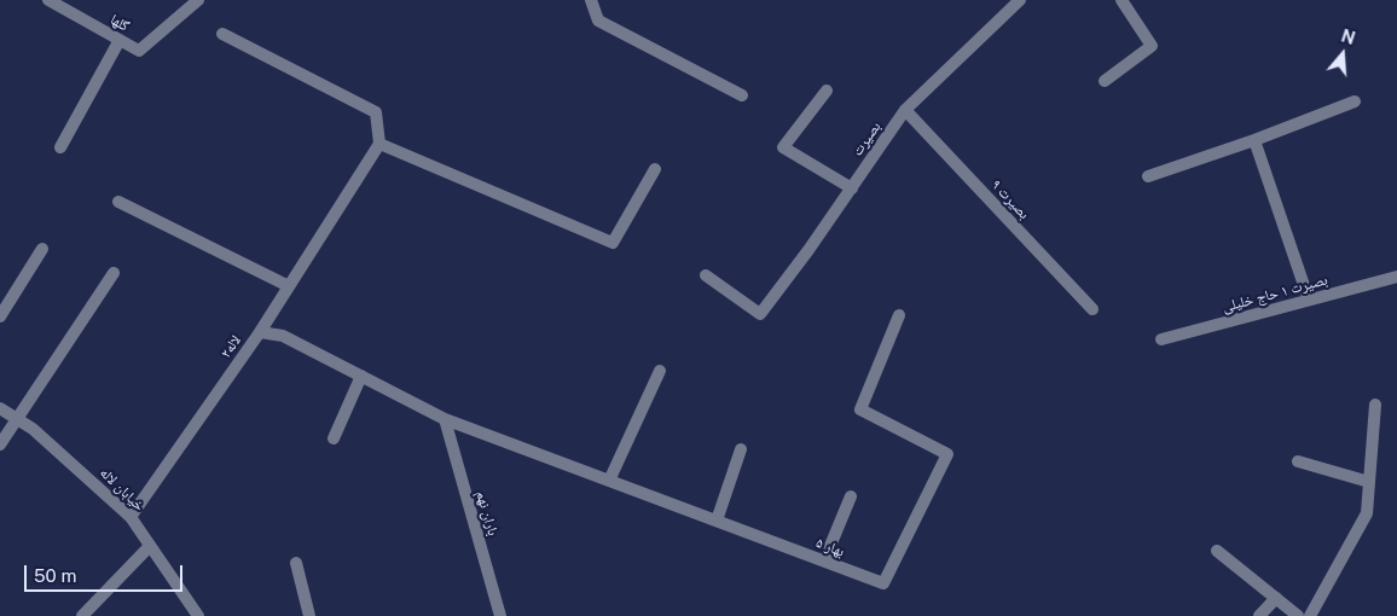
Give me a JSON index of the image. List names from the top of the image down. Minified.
{"streets":{"street":["گلها","بصیرت","بصیرت ۹","بصیرت ۱ حاج خلیلی","لاله۲","خیابان لاله","باران نهم","بهار ۵"]},"crossings":[["بصیرت","بصیرت ۹"],["لاله۲","خیابان لاله"],["لاله۲","باران نهم"],["لاله۲","بهار ۵"],["باران نهم","بهار ۵"]],"scale_bar":"50 m","north":"top"}
